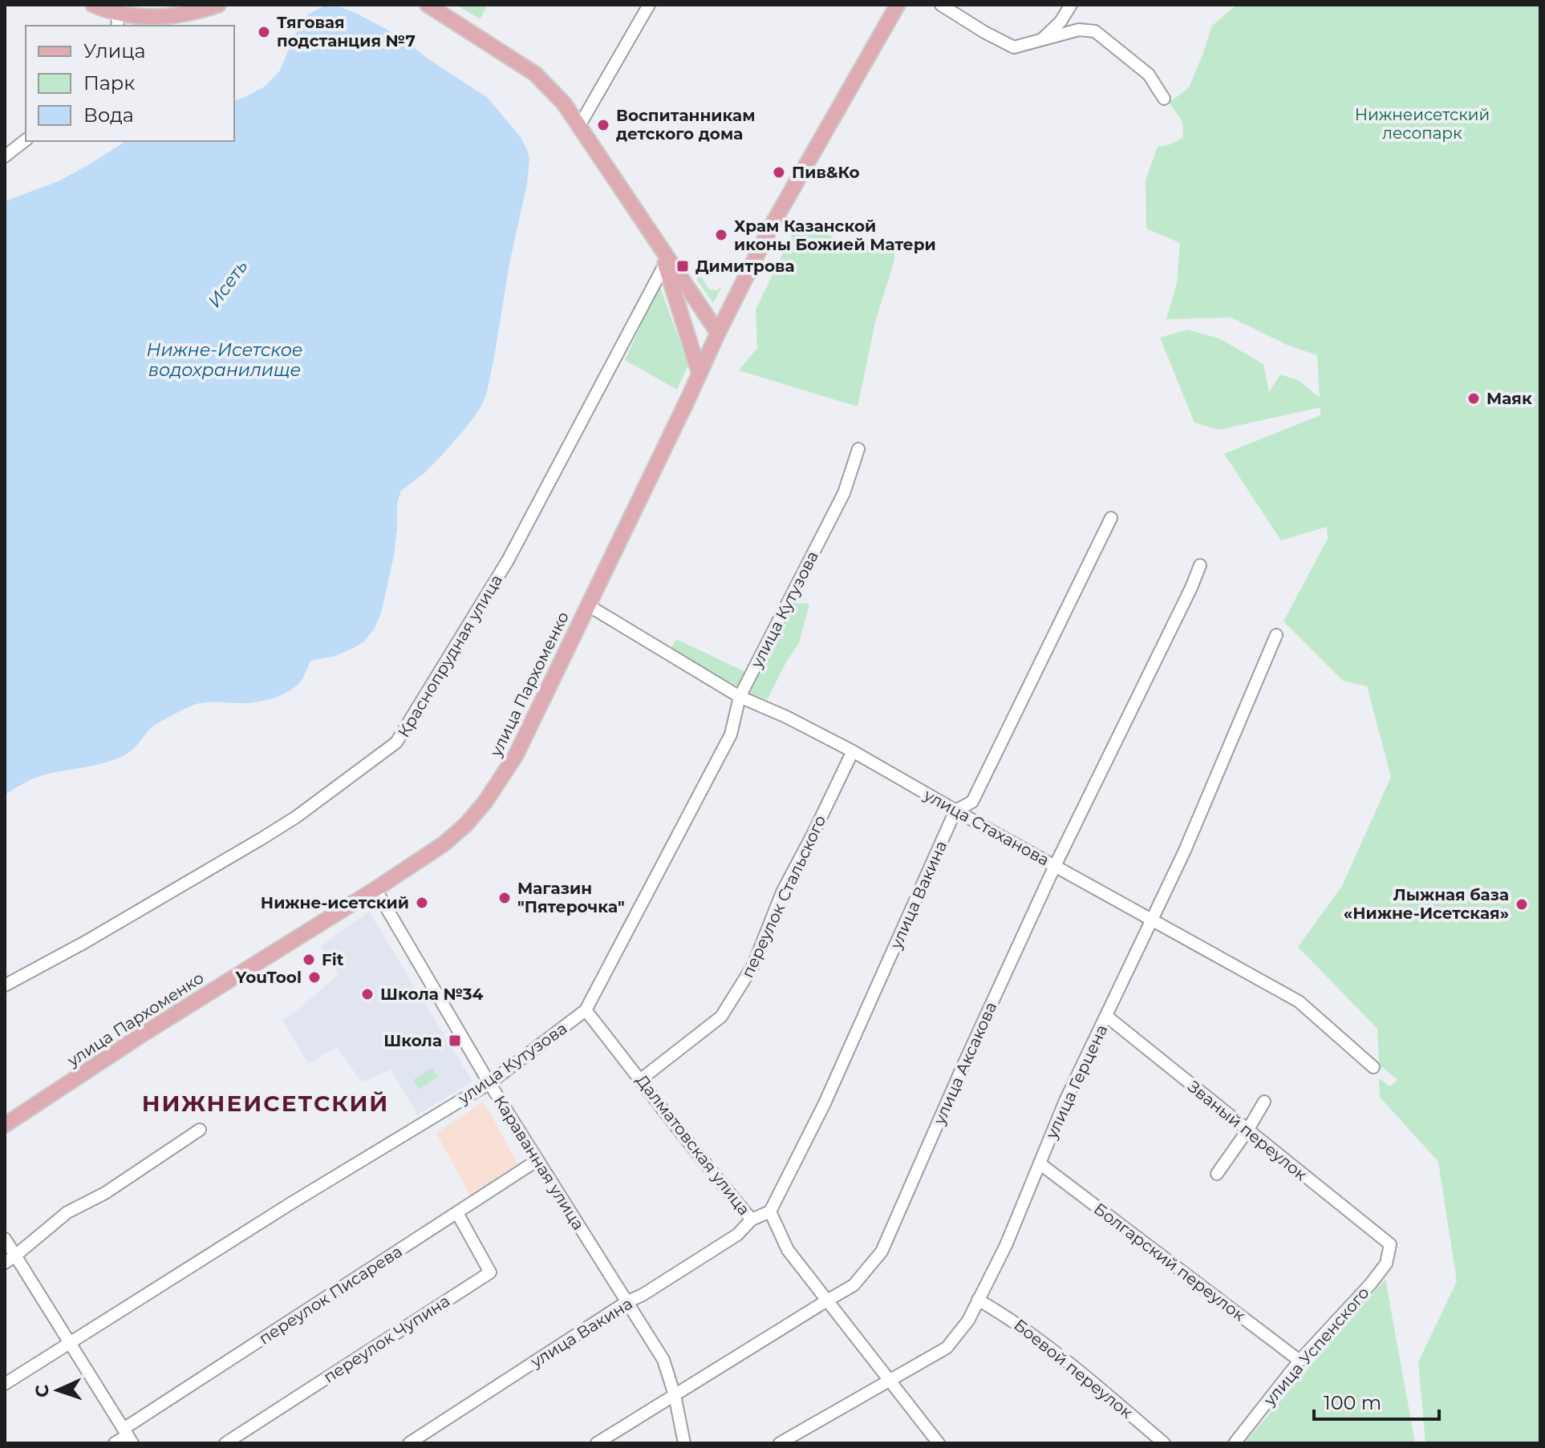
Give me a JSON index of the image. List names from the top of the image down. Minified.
{"streets":{"main road":["улица Пархоменко"],"street":["улица Кутузова","Краснопрудная улица","улица Стаханова","улица Вакина","переулок Стальского","улица Аксакова","улица Герцена","Званый переулок","Далматовская улица","Караванная улица","Болгарский переулок","переулок Писарева","переулок Чупина","улица Успенского","Боевой переулок"]},"crossings":[["улица Кутузова","улица Стаханова"],["улица Кутузова","Далматовская улица"],["улица Кутузова","Караванная улица"],["улица Пархоменко","улица Стаханова"],["улица Пархоменко","Караванная улица"],["улица Стаханова","улица Вакина"],["улица Стаханова","переулок Стальского"],["улица Стаханова","улица Аксакова"],["улица Стаханова","улица Герцена"],["улица Вакина","Далматовская улица"],["улица Вакина","Караванная улица"],["переулок Стальского","Далматовская улица"],["улица Аксакова","Далматовская улица"],["улица Аксакова","Караванная улица"],["улица Герцена","Званый переулок"],["улица Герцена","Далматовская улица"],["улица Герцена","Болгарский переулок"],["улица Герцена","Боевой переулок"],["Званый переулок","улица Успенского"],["Караванная улица","переулок Писарева"],["Болгарский переулок","улица Успенского"],["переулок Писарева","переулок Чупина"]],"districts":["НИЖНЕИСЕТСКИЙ"],"water":["Исеть","Нижне-Исетское водохранилище"],"parks":["Нижнеисетский лесопарк"],"places":{"other":["Тяговая подстанция №7","Воспитанникам детского дома","Пив&Ко","Храм Казанской иконы Божией Матери","Маяк","Магазин \"Пятерочка\"","Нижне-исетский","Лыжная база «Нижне-Исетская»","Fit","YouTool","Школа №34"],"transit":["Димитрова","Школа"]},"legend":["Улица","Парк","Вода"],"scale_bar":"100 m","north":"left"}
